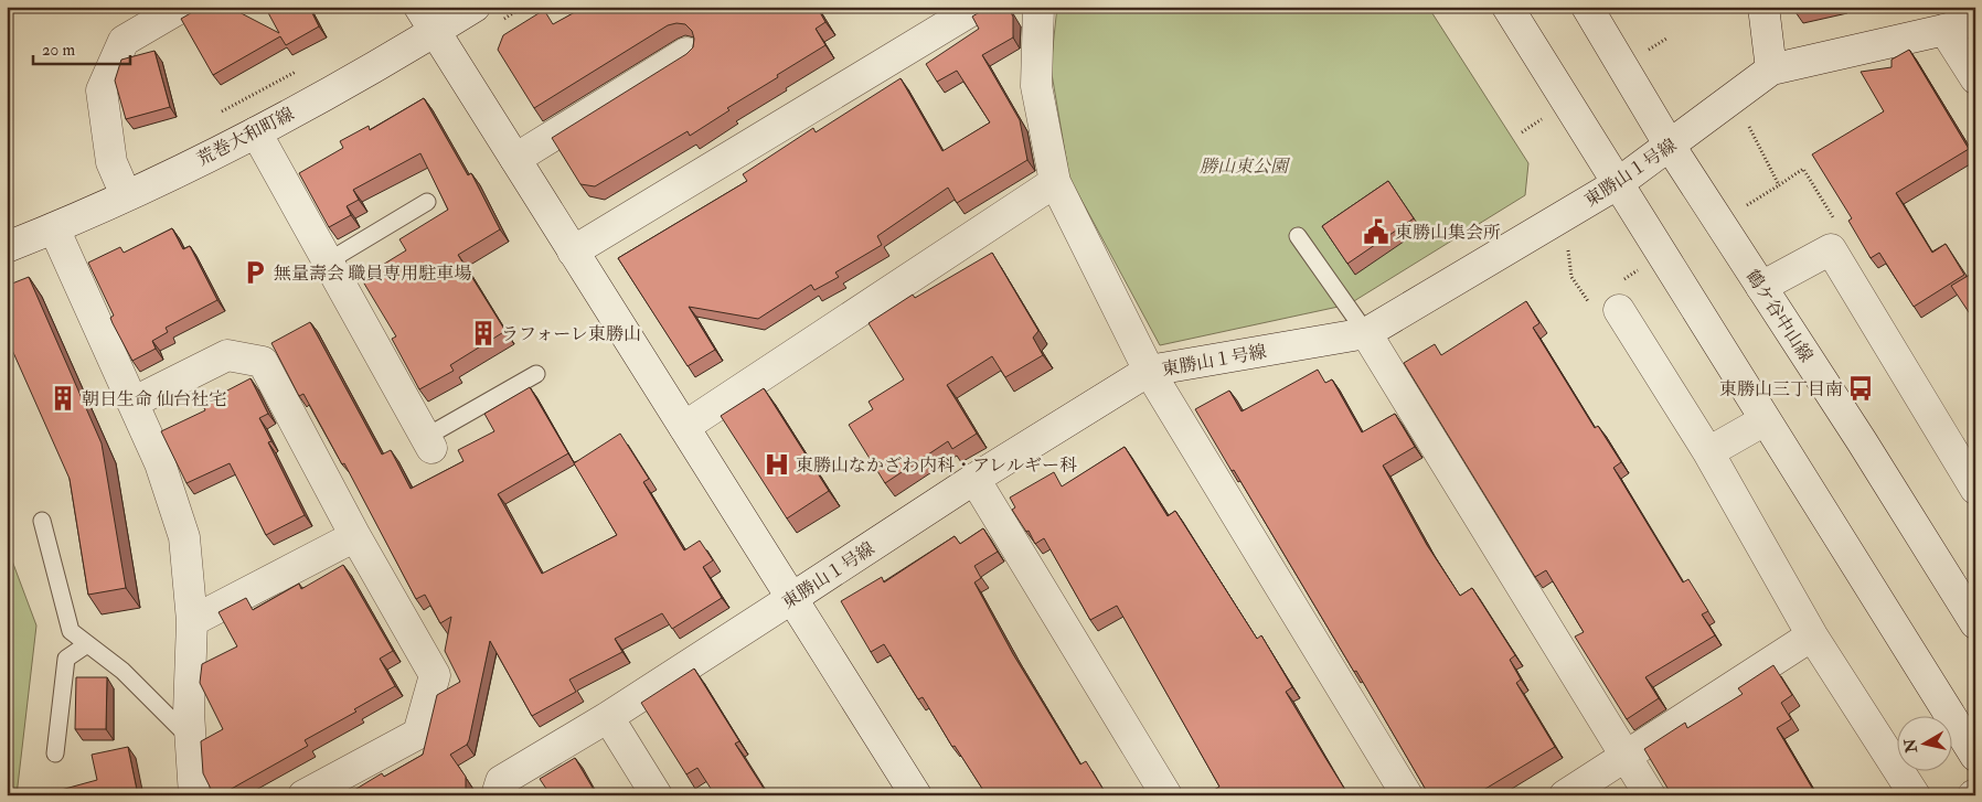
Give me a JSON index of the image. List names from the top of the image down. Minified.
{"streets":{"street":["荒巻大和町線","東勝山１号線","鶴ケ谷中山線"]},"crossings":[["東勝山１号線","鶴ケ谷中山線"]],"parks":["勝山東公園"],"places":{"public building":["東勝山集会所"],"parking":["無量壽会 職員専用駐車場"],"building":["ラフォーレ東勝山","朝日生命 仙台社宅"],"bus stop":["東勝山三丁目南"],"hospital":["東勝山なかざわ内科・アレルギー科"]},"scale_bar":"20 m","north":"left"}
